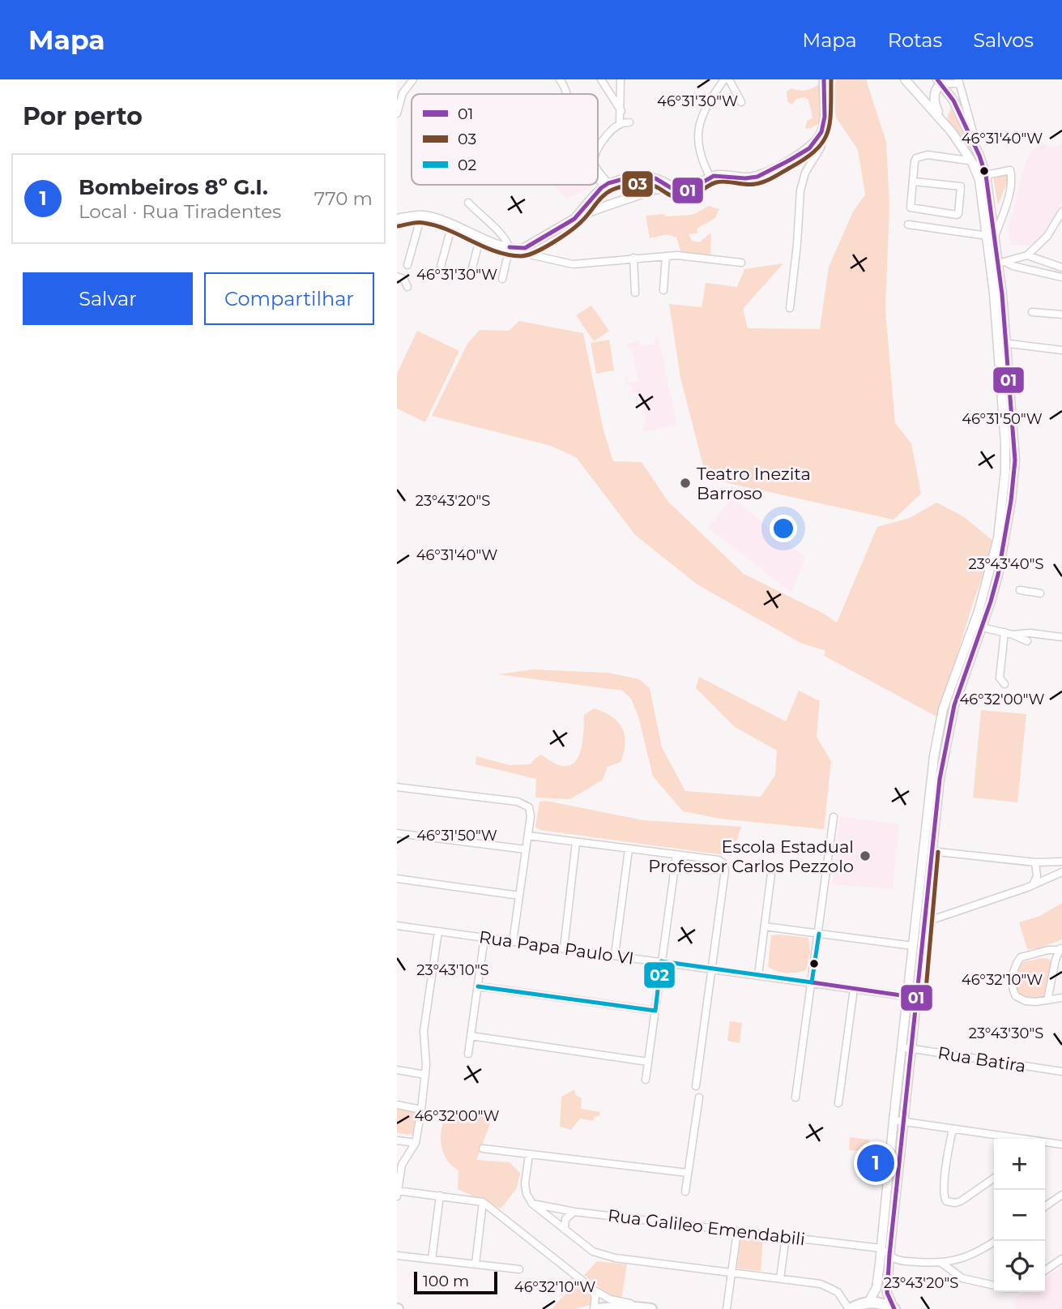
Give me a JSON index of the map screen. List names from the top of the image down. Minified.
{"streets":{"street":["Rua Papa Paulo VI","Rua Batira","Rua Galileo Emendabili"]},"places":["Teatro Inezita Barroso","Escola Estadual Professor Carlos Pezzolo"],"lines":["transit line 01","transit line 03","transit line 02"],"legend":["01","03","02"],"scale_bar":"100 m","page":{"header":"Mapa","nav":["Mapa","Rotas","Salvos"],"heading":"Por perto","list":[{"mark":"1","name":"Bombeiros 8º G.I.","note":"Local · Rua Tiradentes","value":"770 m"}],"buttons":["Salvar","Compartilhar"],"map_buttons":["+","−"],"pins":"1","scale":"100 m"},"coordinates":["46°31'30\"W","46°31'40\"W","46°31'50\"W","23°43'20\"S","23°43'40\"S","46°32'00\"W","23°43'10\"S","46°32'10\"W","23°43'30\"S"]}
